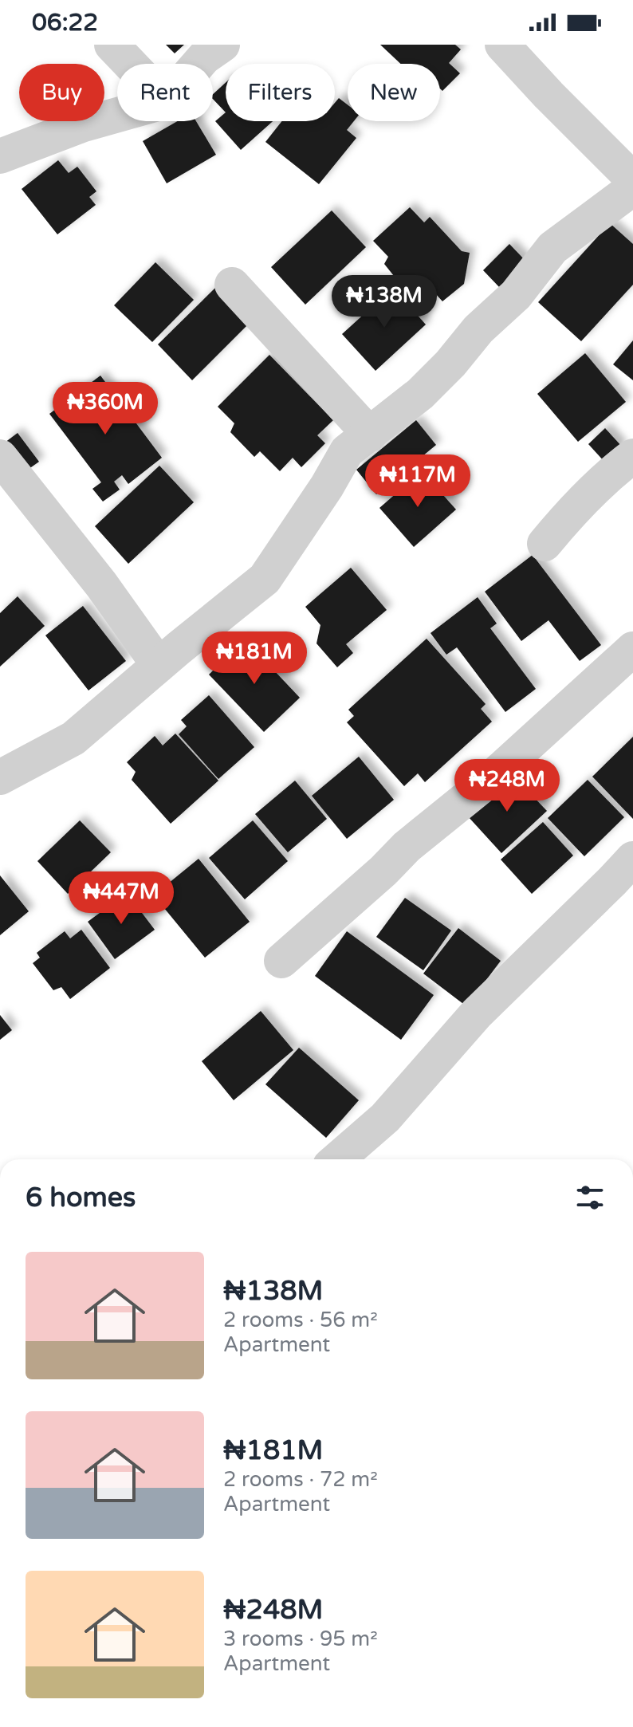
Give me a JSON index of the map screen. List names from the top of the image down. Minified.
{"page":{"status":"06:22","chip":["Buy","Rent","Filters","New"],"price":["₦138M","₦360M","₦117M","₦181M","₦248M","₦447M"],"heading":"6 homes","list":[{"name":"₦138M","note":"2 rooms · 56 m² · Apartment"},{"name":"₦181M","note":"2 rooms · 72 m² · Apartment"},{"name":"₦248M","note":"3 rooms · 95 m² · Apartment"}]}}
